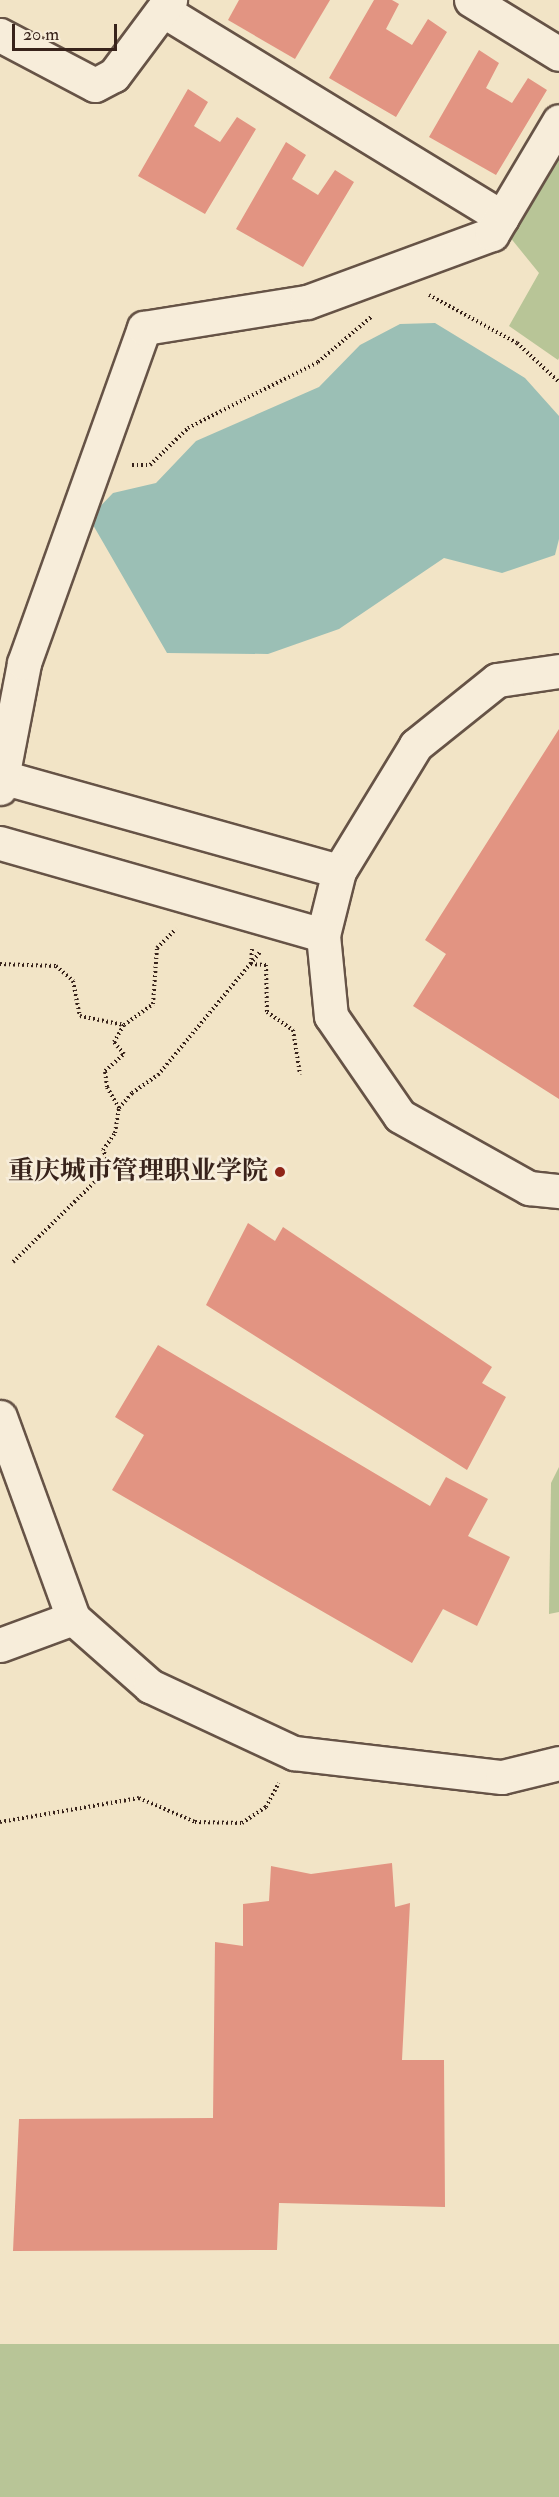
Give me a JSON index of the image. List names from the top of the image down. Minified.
{"places":["重庆城市管理职业学院"],"scale_bar":"20 m"}
